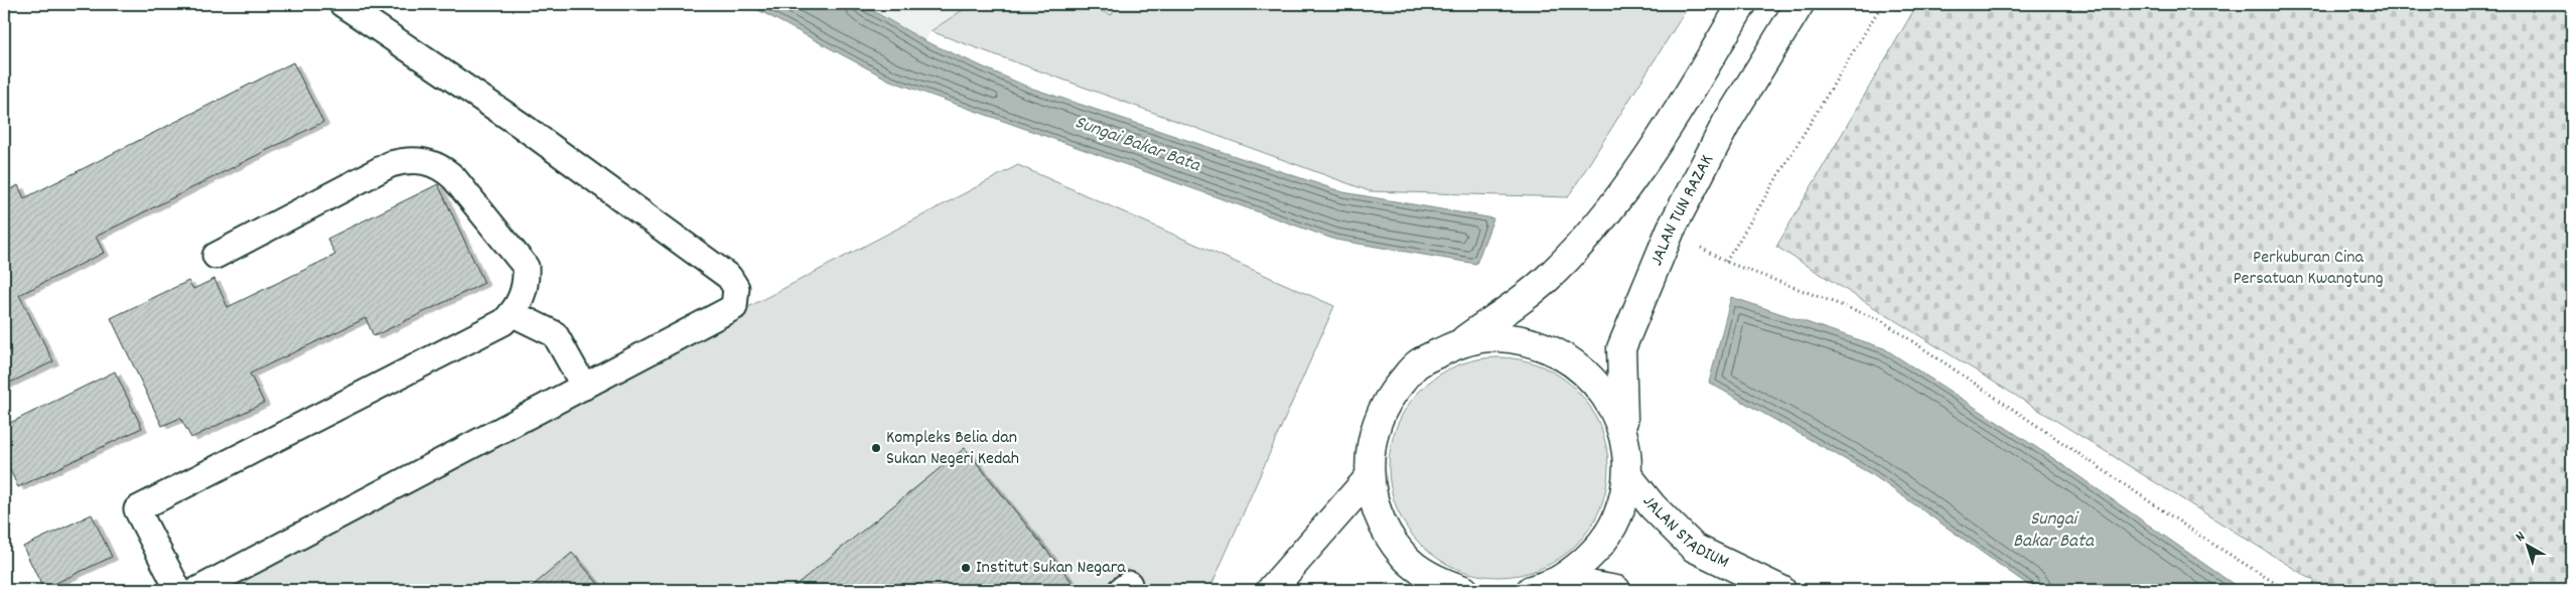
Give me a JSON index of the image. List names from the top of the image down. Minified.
{"streets":{"main road":["JALAN TUN RAZAK","JALAN STADIUM"]},"water":["Sungai Bakar Bata"],"parks":["Perkuburan Cina Persatuan Kwangtung"],"places":["Kompleks Belia dan Sukan Negeri Kedah","Institut Sukan Negara"],"north":"top left"}
